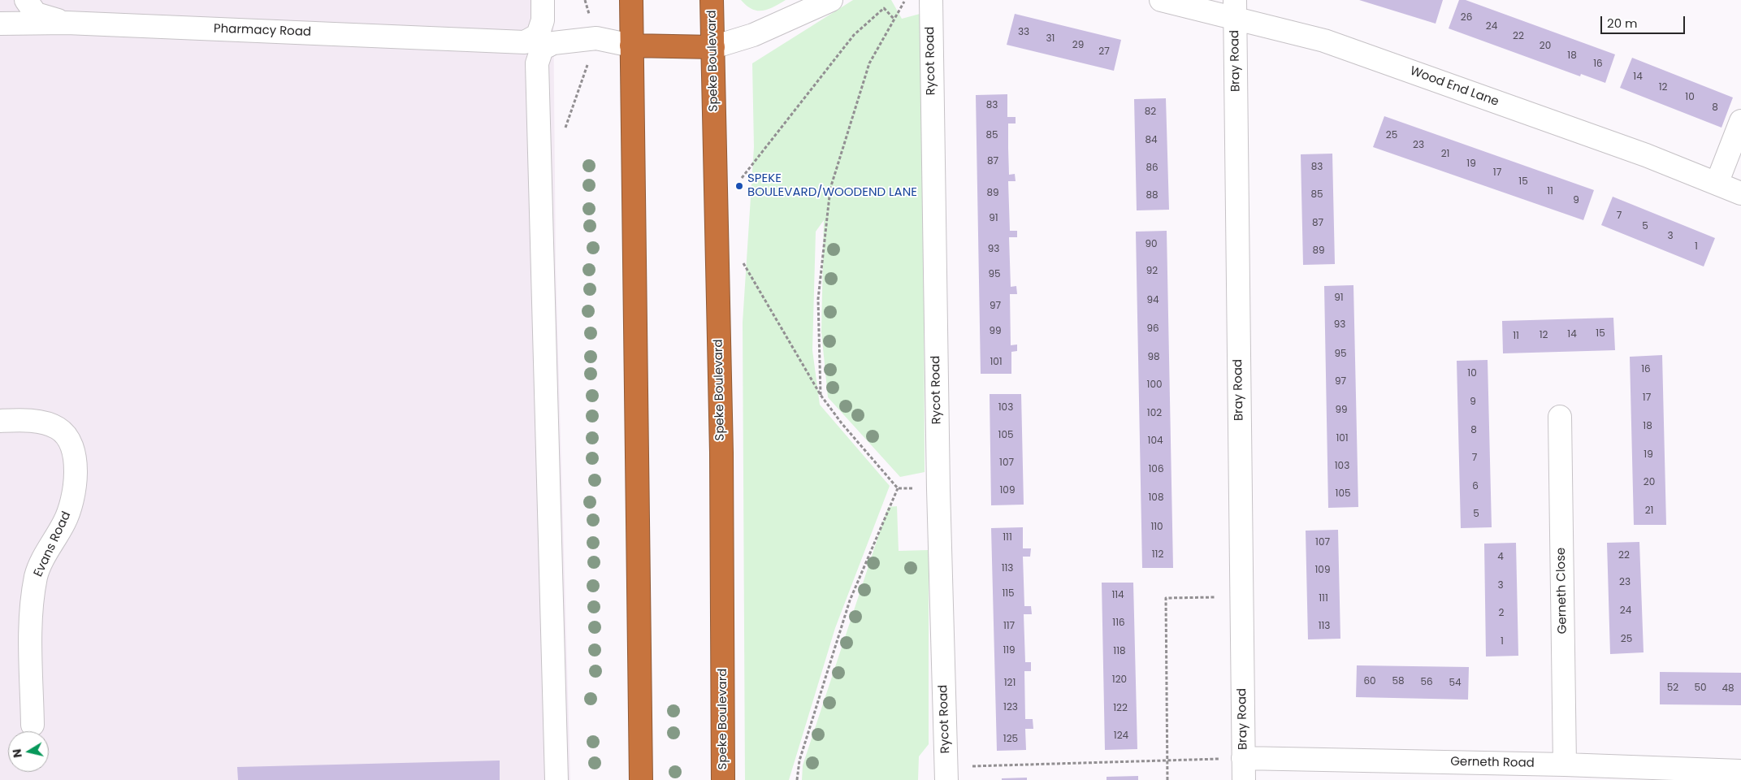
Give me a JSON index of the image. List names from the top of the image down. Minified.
{"streets":{"highway":["Speke Boulevard"],"street":["Pharmacy Road","Rycot Road","Bray Road","Wood End Lane","Evans Road","Gerneth Close","Gerneth Road"]},"crossings":[["Bray Road","Wood End Lane"],["Bray Road","Gerneth Road"],["Gerneth Close","Gerneth Road"]],"places":["SPEKE BOULEVARD/WOODEND LANE"],"house_numbers":["26","24","33","22","31","29","20","27","18","16","14","12","10","83","8","82","85","25","84","23","21","87","19","83","86","17","15","11","89","85","88","9","7","91","87","5","3","90","1","93","89","92","95","91","94","97","93","96","99","15","14","12","11","95","98","101","16","10","97","100","17","9","103","99","102","18","8","105","101","104","19","7","107","103","106","20","6","109","105","108","21","5","110","111","107","112","22","4","113","109","23","3","115","114","111","24","2","116","117","113","25","1","119","118","120","60","58","56","121","54","52","50","48","123","122","124","125"],"scale_bar":"20 m","north":"left"}
